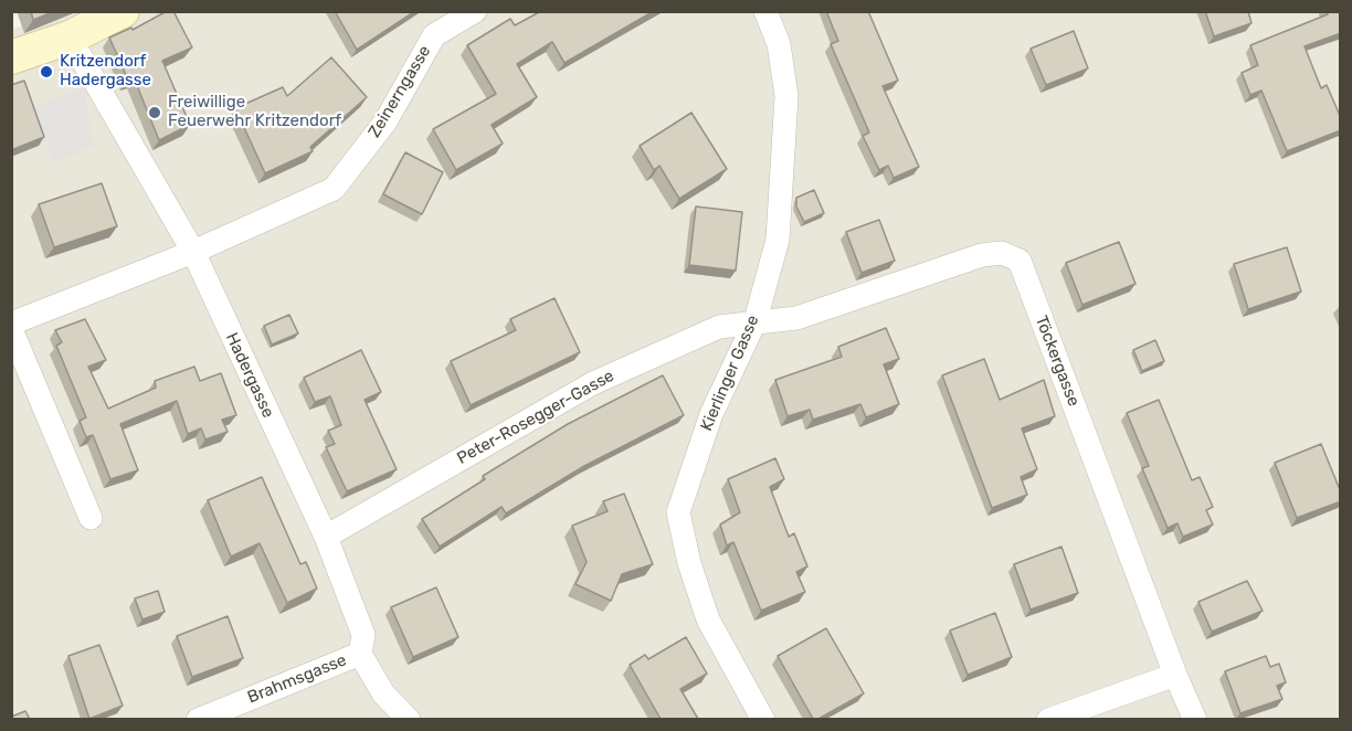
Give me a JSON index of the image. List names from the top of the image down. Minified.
{"streets":{"street":["Zeinerngasse","Töckergasse","Kierlinger Gasse","Hadergasse","Peter-Rosegger-Gasse","Brahmsgasse"]},"crossings":[["Zeinerngasse","Hadergasse"],["Töckergasse","Kierlinger Gasse"],["Töckergasse","Peter-Rosegger-Gasse"],["Kierlinger Gasse","Peter-Rosegger-Gasse"],["Hadergasse","Peter-Rosegger-Gasse"],["Hadergasse","Brahmsgasse"]],"places":["Kritzendorf Hadergasse","Freiwillige Feuerwehr Kritzendorf"]}
